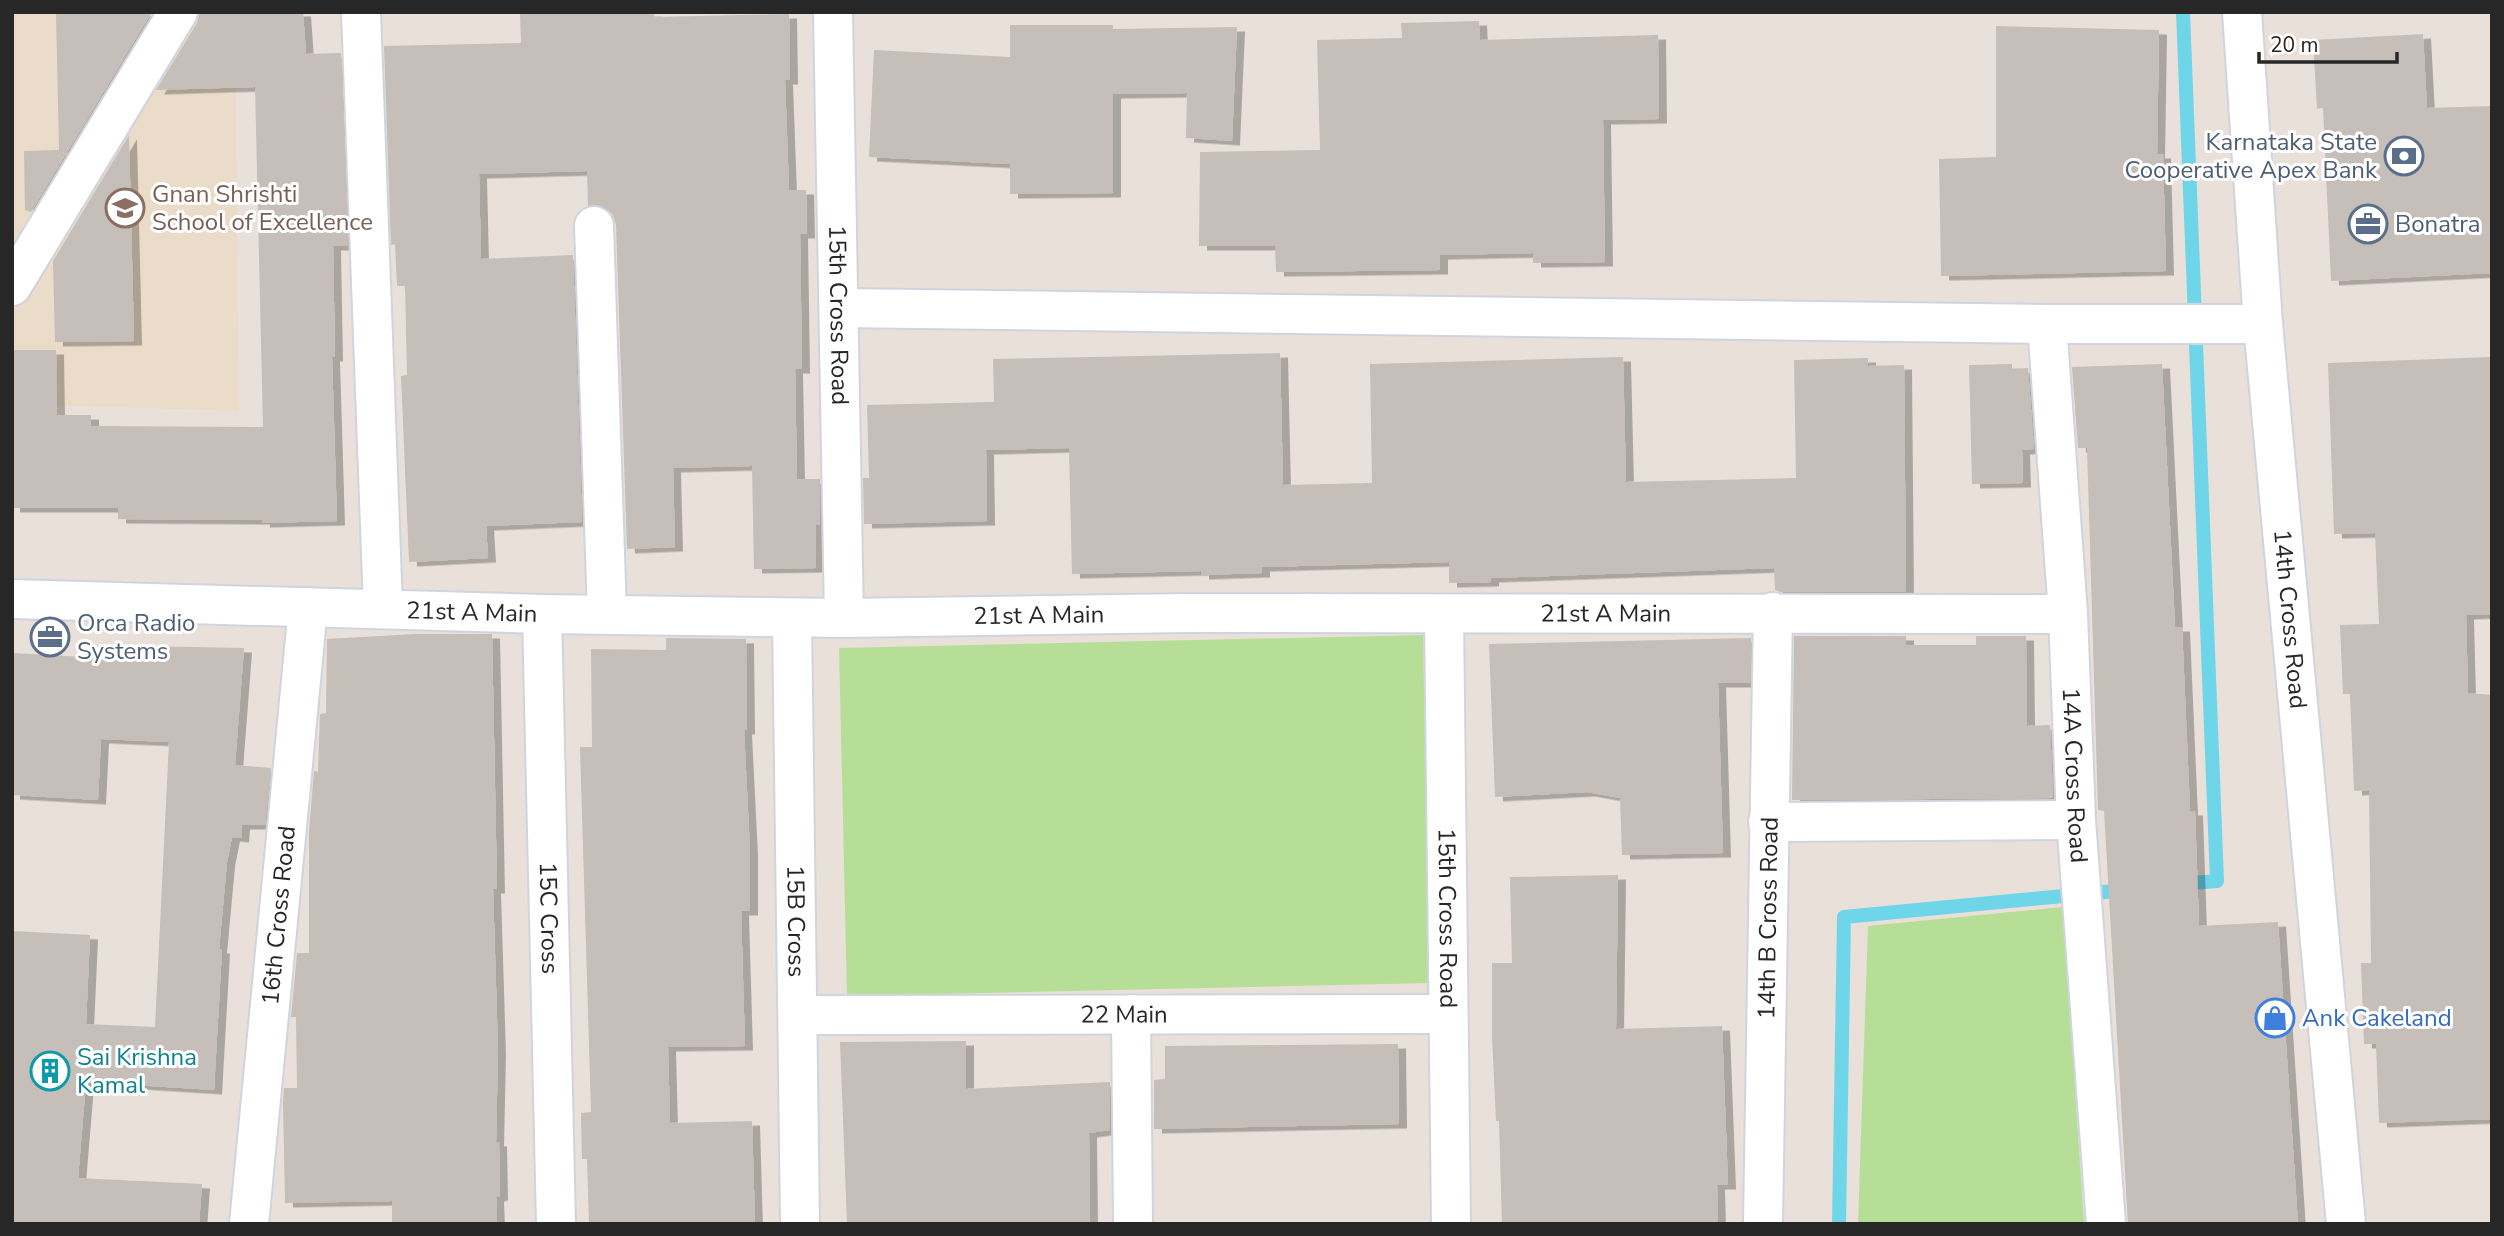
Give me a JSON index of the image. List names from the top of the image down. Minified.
{"streets":{"street":["15th Cross Road","21st A Main","14th Cross Road","14A Cross Road","16th Cross Road","14th B Cross Road","15C Cross","15B Cross","22 Main"]},"crossings":[["15th Cross Road","21st A Main"],["15th Cross Road","22 Main"],["21st A Main","14A Cross Road"],["21st A Main","16th Cross Road"],["21st A Main","14th B Cross Road"],["21st A Main","15C Cross"],["21st A Main","15B Cross"],["15B Cross","22 Main"]],"places":{"bank":["Karnataka State Cooperative Apex Bank"],"school or university":["Gnan Shrishti School of Excellence"],"office":["Bonatra","Orca Radio Systems"],"shop":["Ank Cakeland"],"building":["Sai Krishna Kamal"]},"scale_bar":"20 m"}
